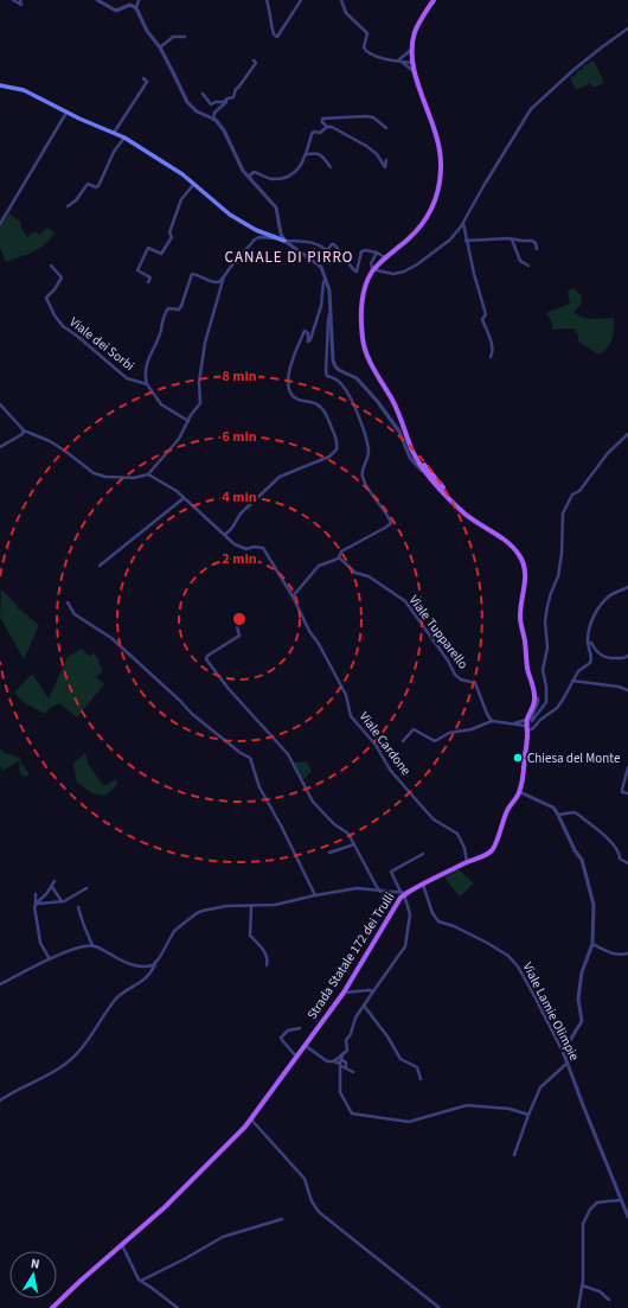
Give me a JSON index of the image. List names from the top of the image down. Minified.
{"streets":{"main road":["Strada Statale 172 dei Trulli"],"street":["Viale dei Sorbi","Viale Tupparello","Viale Cardone","Viale Lamie Olimpie"]},"crossings":[["Viale Cardone","Strada Statale 172 dei Trulli"],["Strada Statale 172 dei Trulli","Viale Lamie Olimpie"]],"districts":["CANALE DI PIRRO"],"places":["Chiesa del Monte"],"north":"top","rings":["8 min","6 min","4 min","2 min"]}
